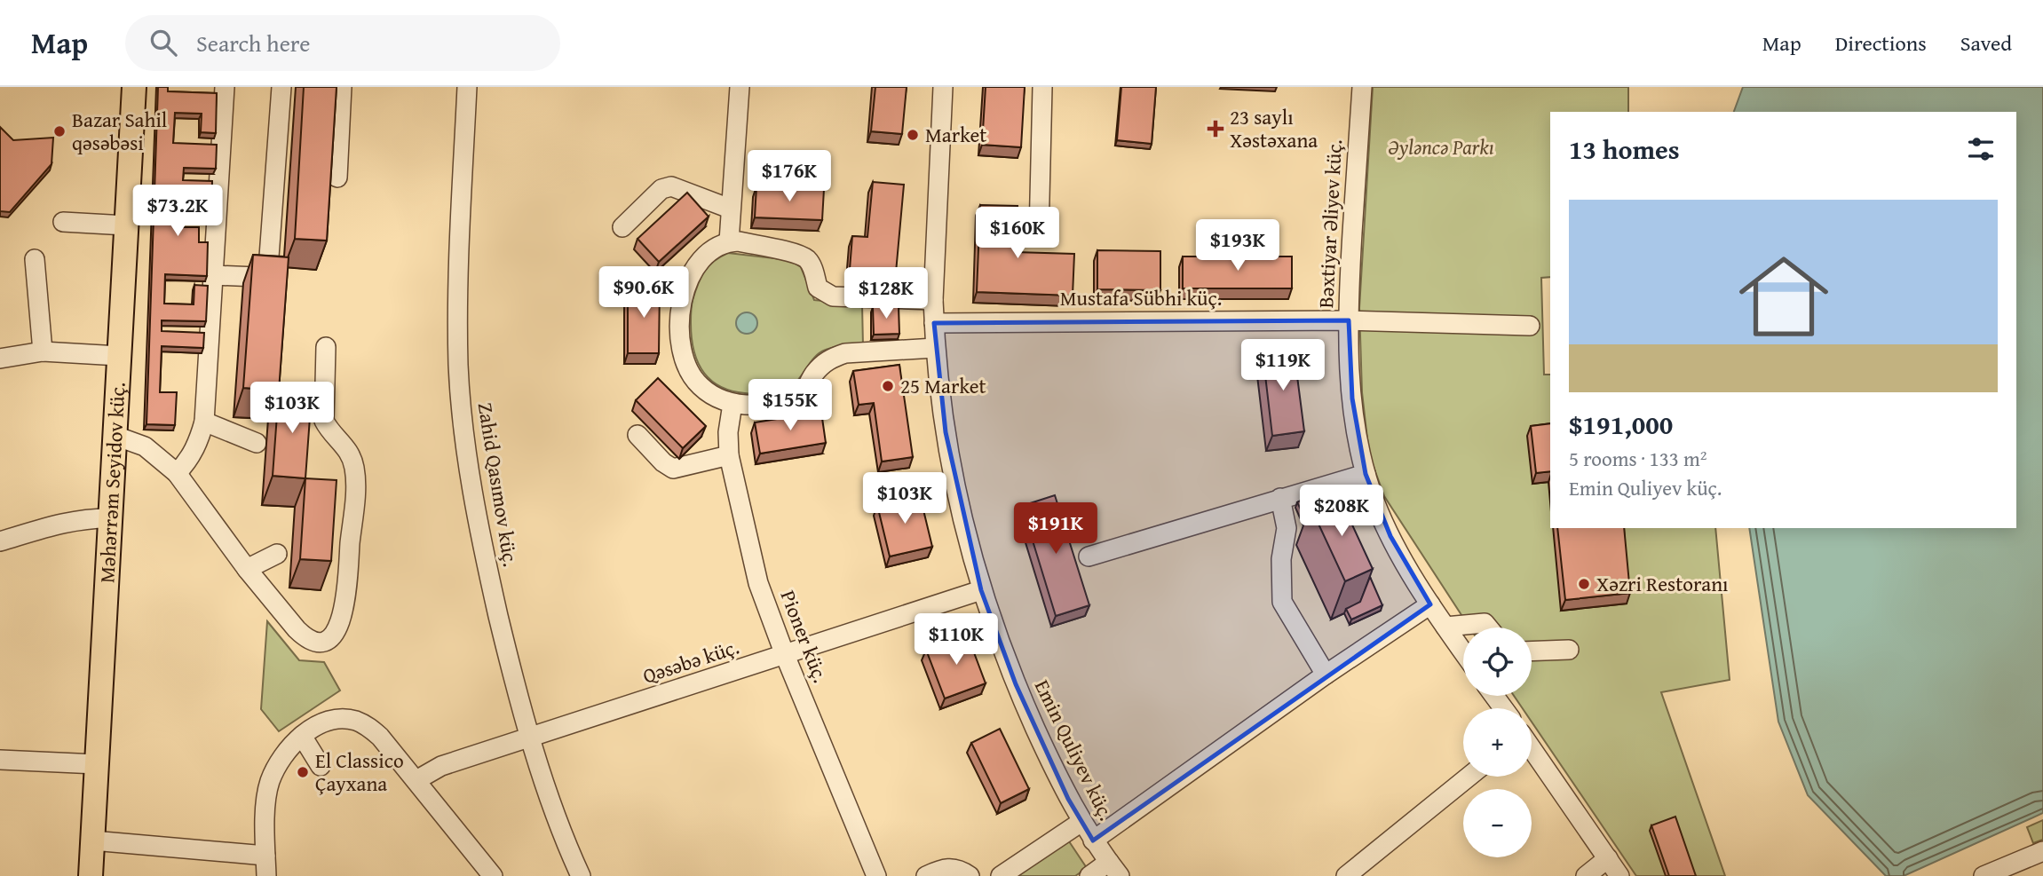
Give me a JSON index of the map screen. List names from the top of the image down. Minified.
{"streets":{"main road":["Məhərrəm Seyidov küç."],"street":["Bəxtiyar Əliyev küç.","Mustafa Sübhi küç.","Zahid Qasımov küç.","Pioner küç.","Qəsəbə küç.","Emin Quliyev küç."]},"crossings":[["Bəxtiyar Əliyev küç.","Mustafa Sübhi küç."],["Mustafa Sübhi küç.","Emin Quliyev küç."],["Zahid Qasımov küç.","Qəsəbə küç."],["Pioner küç.","Qəsəbə küç."],["Qəsəbə küç.","Emin Quliyev küç."]],"parks":["Əyləncə Parkı"],"places":{"health":["23 saylı Xəstəxana"],"other":["Bazar Sahil qəsəbəsi","Market","25 Market","Xəzri Restoranı","El Classico Çayxana"]},"page":{"header":"Map","search":"Search here","nav":["Map","Directions","Saved"],"heading":"13 homes","price":["$176K","$73.2K","$160K","$193K","$90.6K","$128K","$119K","$155K","$103K","$103K","$208K","$191K","$110K"],"list":[{"name":"$191,000","note":"5 rooms · 133 m² · Emin Quliyev küç."}],"map_buttons":["+","−"]}}
